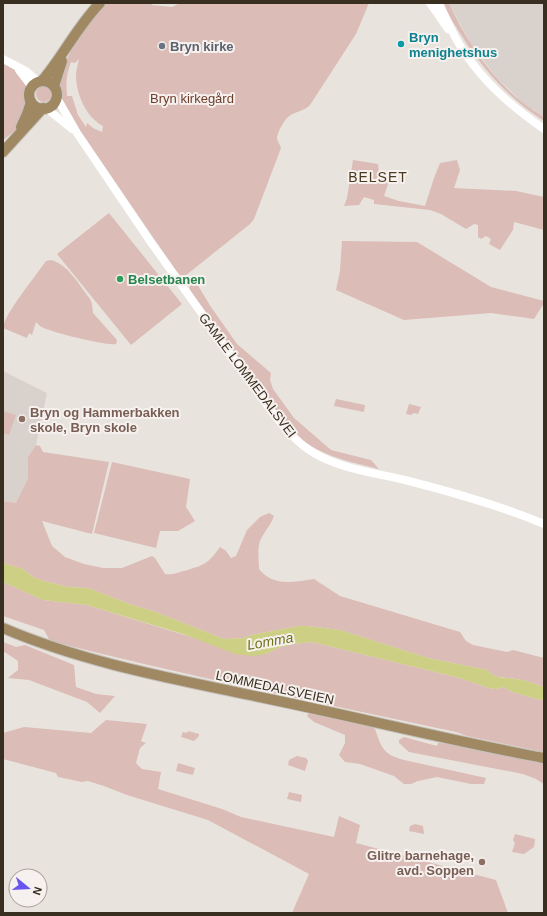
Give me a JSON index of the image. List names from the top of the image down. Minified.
{"streets":{"main road":["LOMMEDALSVEIEN"],"street":["GAMLE LOMMEDALSVEI"]},"districts":["BELSET"],"water":["Lomma"],"parks":["Bryn kirkegård"],"places":["Bryn menighetshus","Bryn kirke","Belsetbanen","Bryn og Hammerbakken skole, Bryn skole","Glitre barnehage, avd. Soppen"],"north":"right"}
